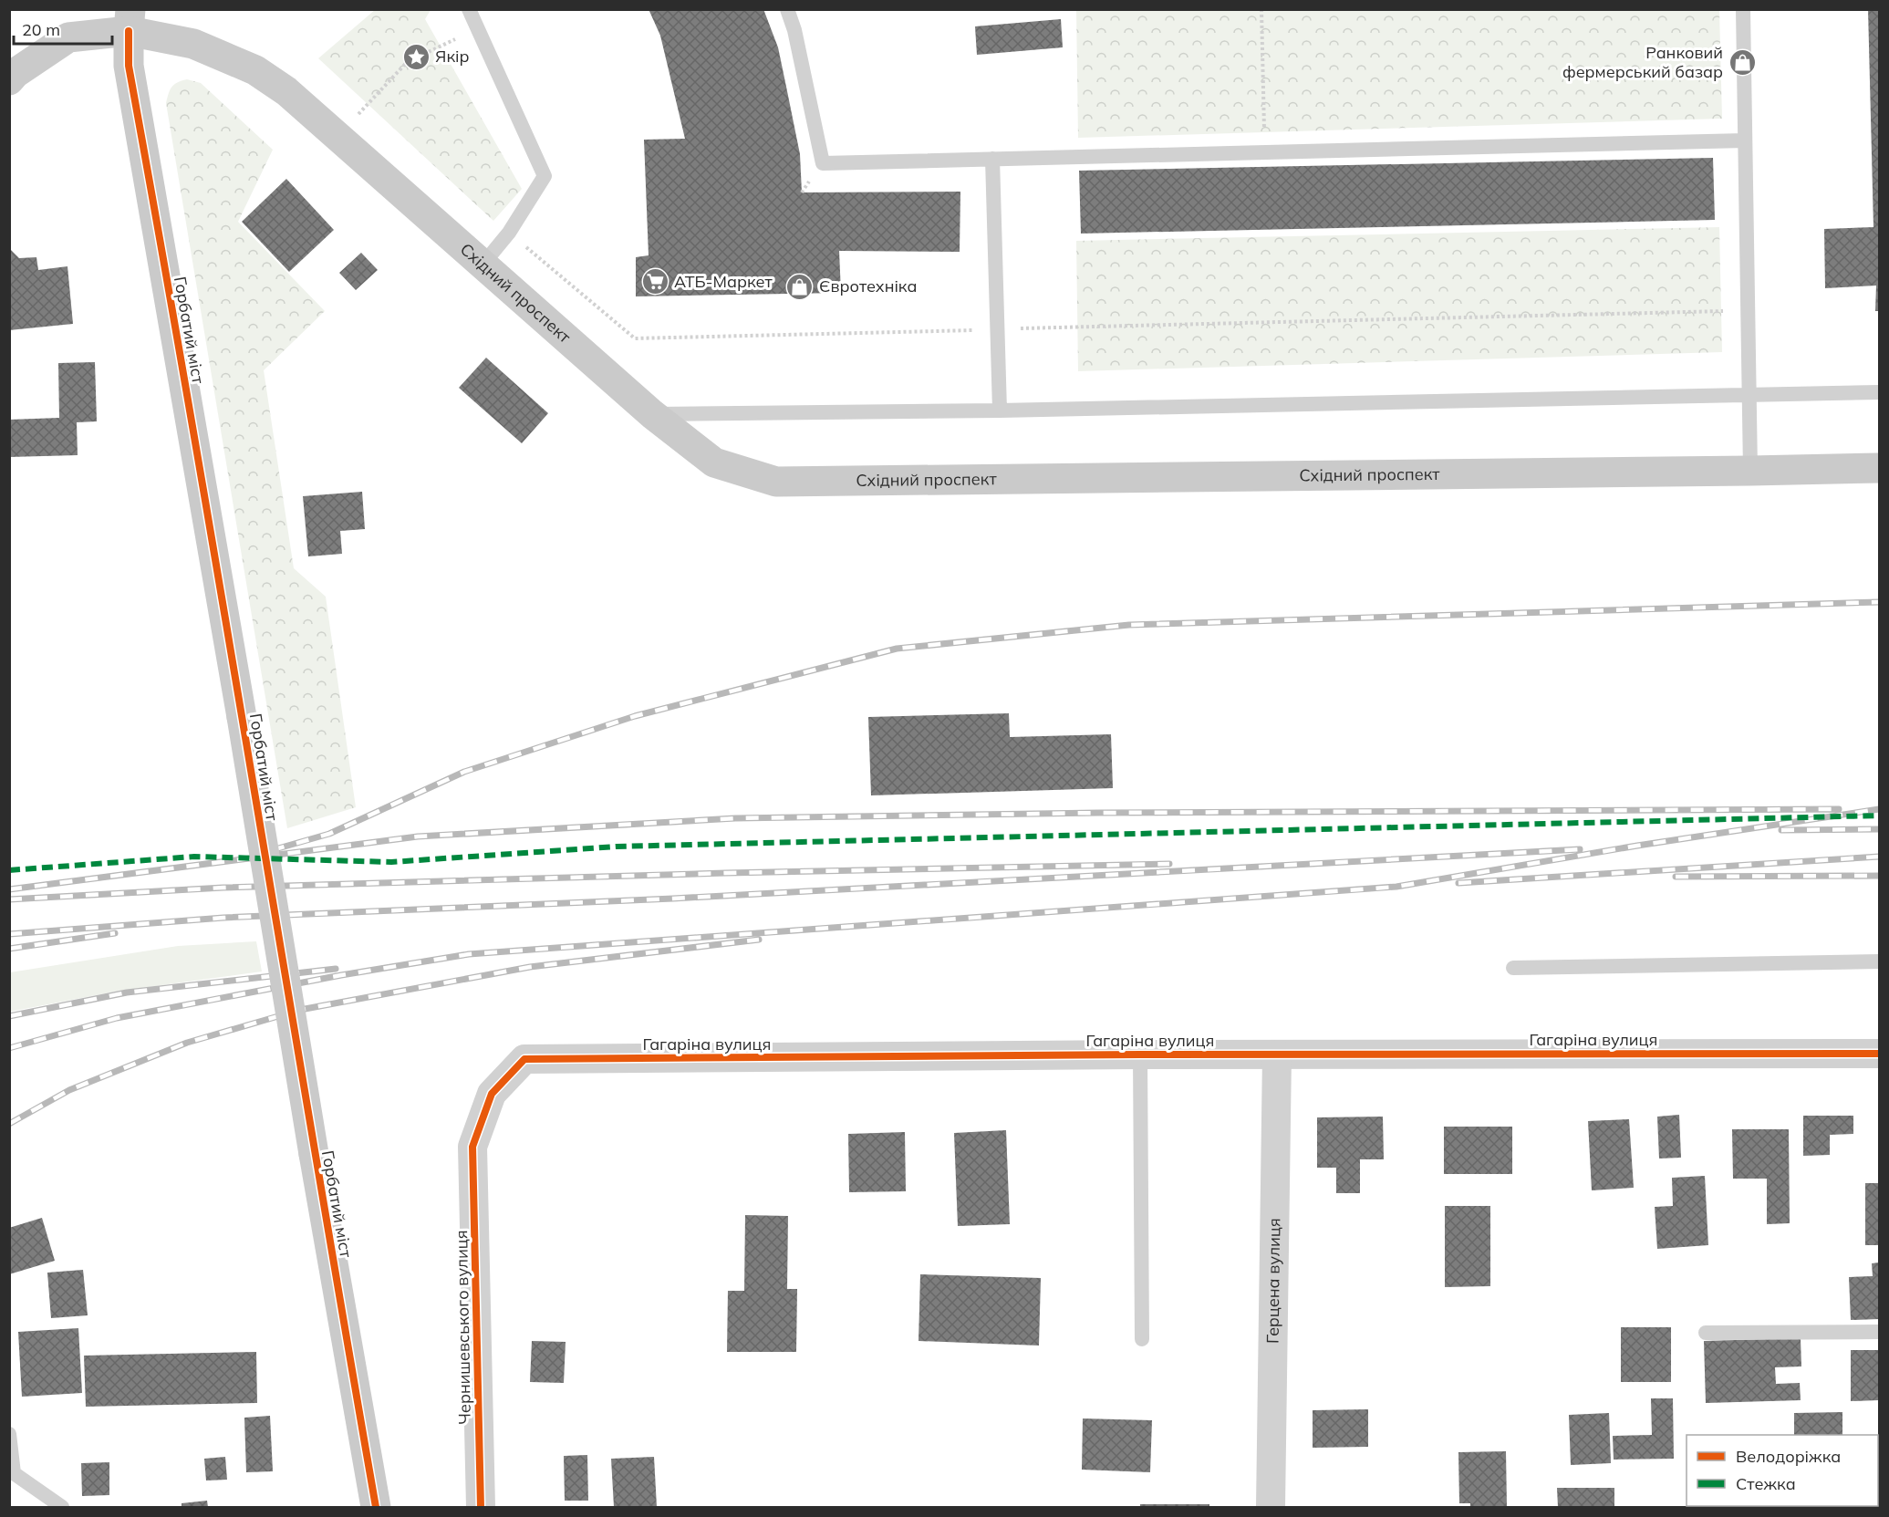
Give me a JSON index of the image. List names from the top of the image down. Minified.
{"streets":{"main road":["Східний проспект","Горбатий міст"],"street":["Гагаріна вулиця","Герцена вулиця","Чернишевського вулиця"]},"crossings":[["Східний проспект","Горбатий міст"],["Гагаріна вулиця","Герцена вулиця"],["Гагаріна вулиця","Чернишевського вулиця"]],"places":{"place":["Якір"],"shop":["Ранковий фермерський базар","Євротехніка"],"supermarket":["АТБ-Маркет"]},"legend":["Велодоріжка","Стежка"],"scale_bar":"20 m"}
